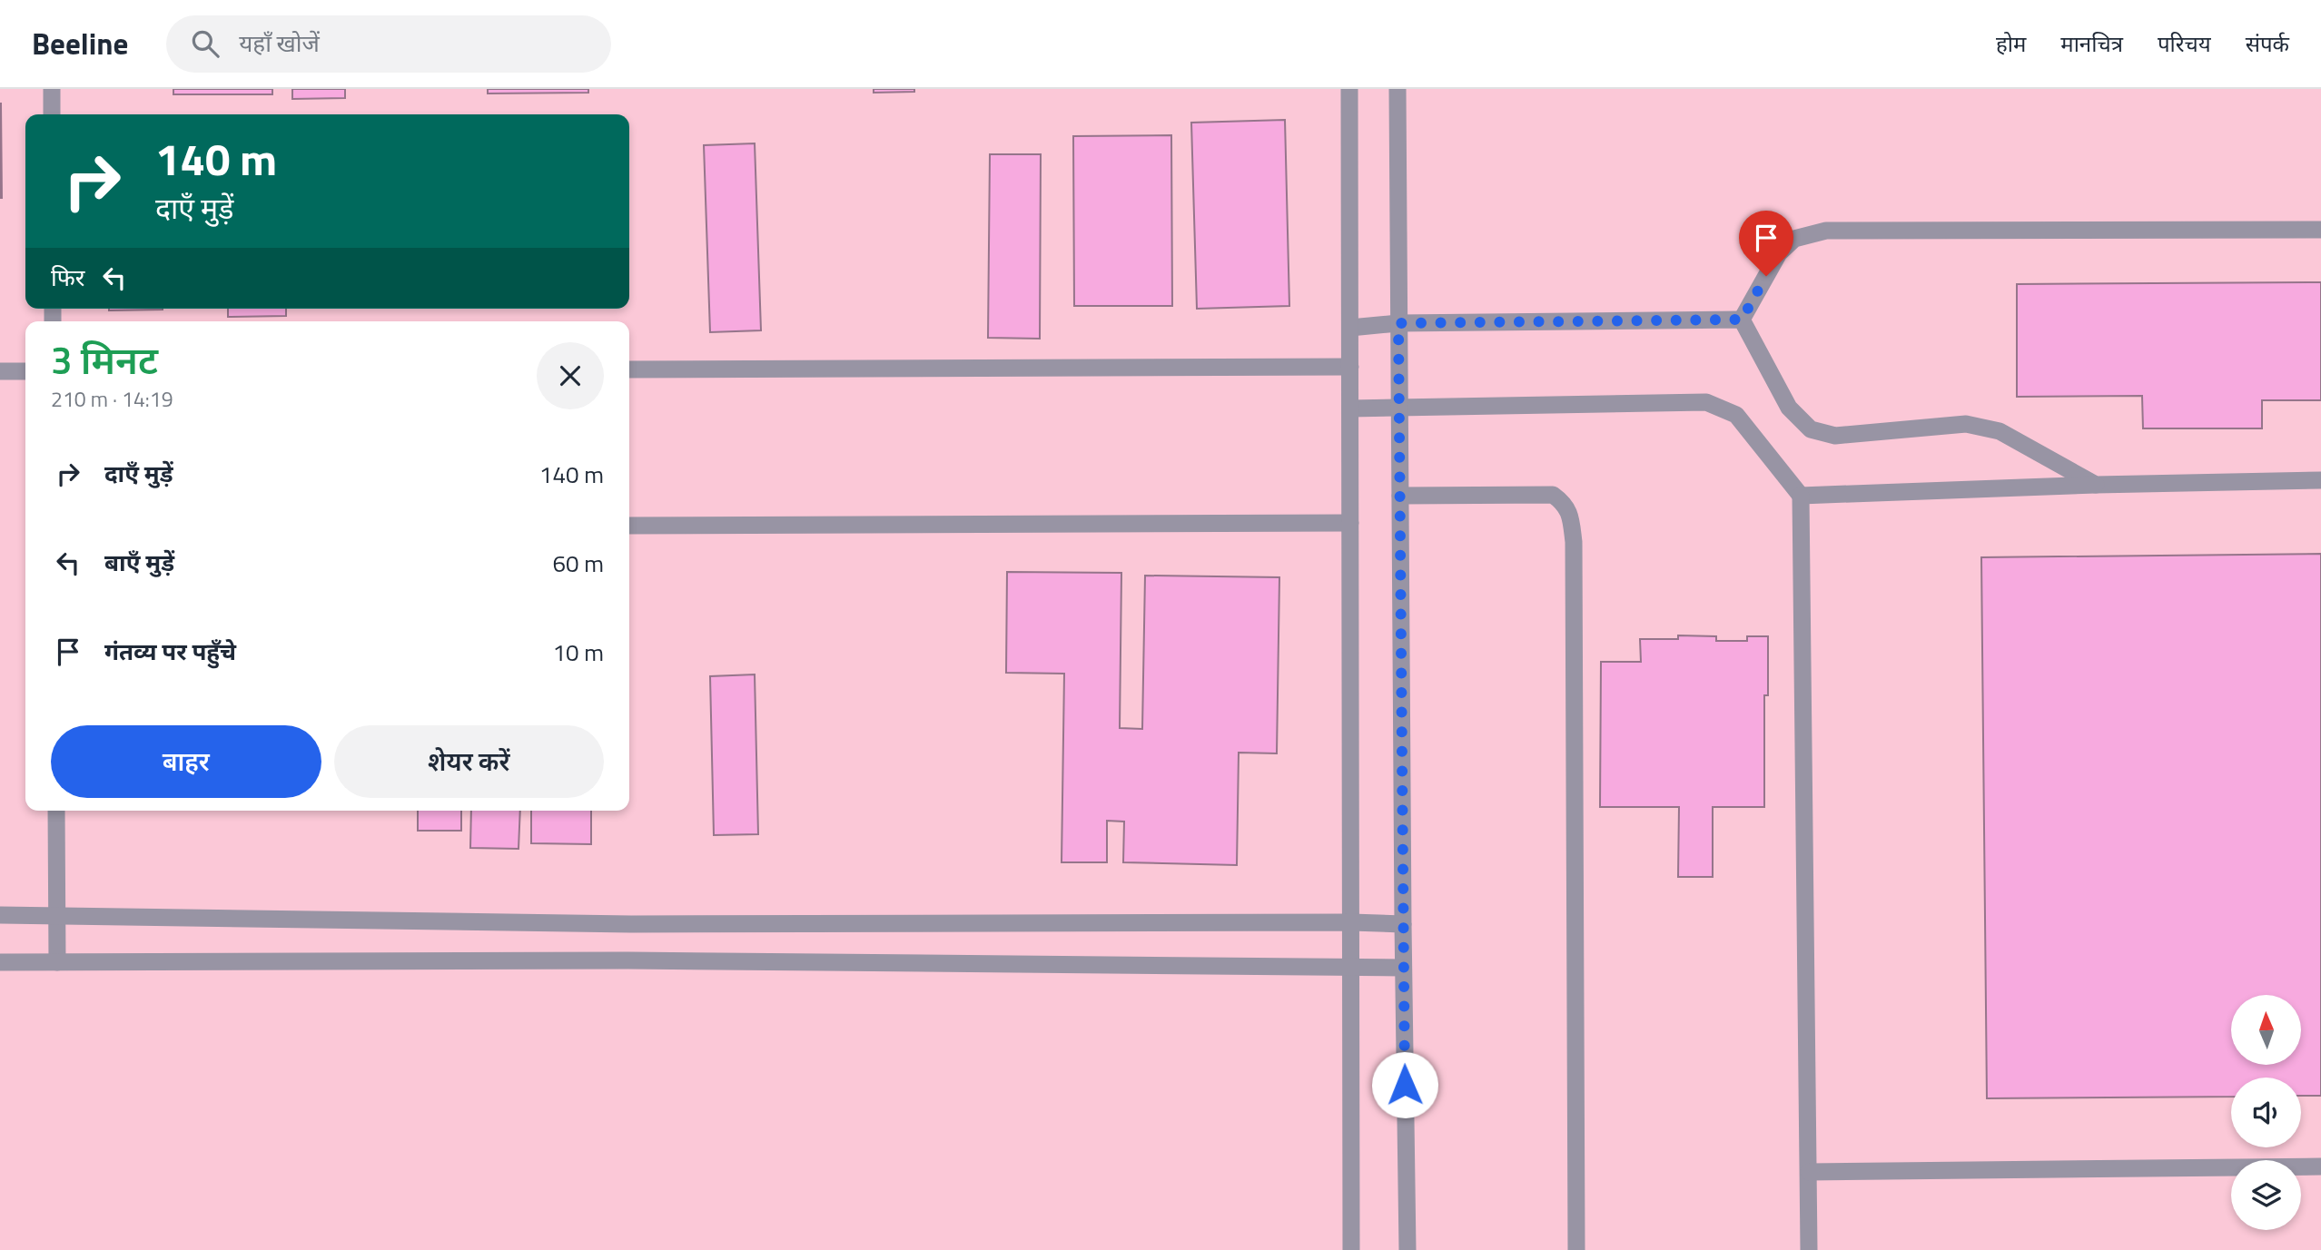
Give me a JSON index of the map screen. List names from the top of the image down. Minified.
{"north":"top","page":{"header":"Beeline","search":"यहाँ खोजें","nav":["होम","मानचित्र","परिचय","संपर्क"],"turn":["140 m","दाएँ मुड़ें"],"then":"फिर","heading":["3 मिनट","210 m · 14:19"],"list":[{"name":"दाएँ मुड़ें","value":"140 m"},{"name":"बाएँ मुड़ें","value":"60 m"},{"name":"गंतव्य पर पहुँचे","value":"10 m"}],"buttons":["बाहर","शेयर करें"]}}
